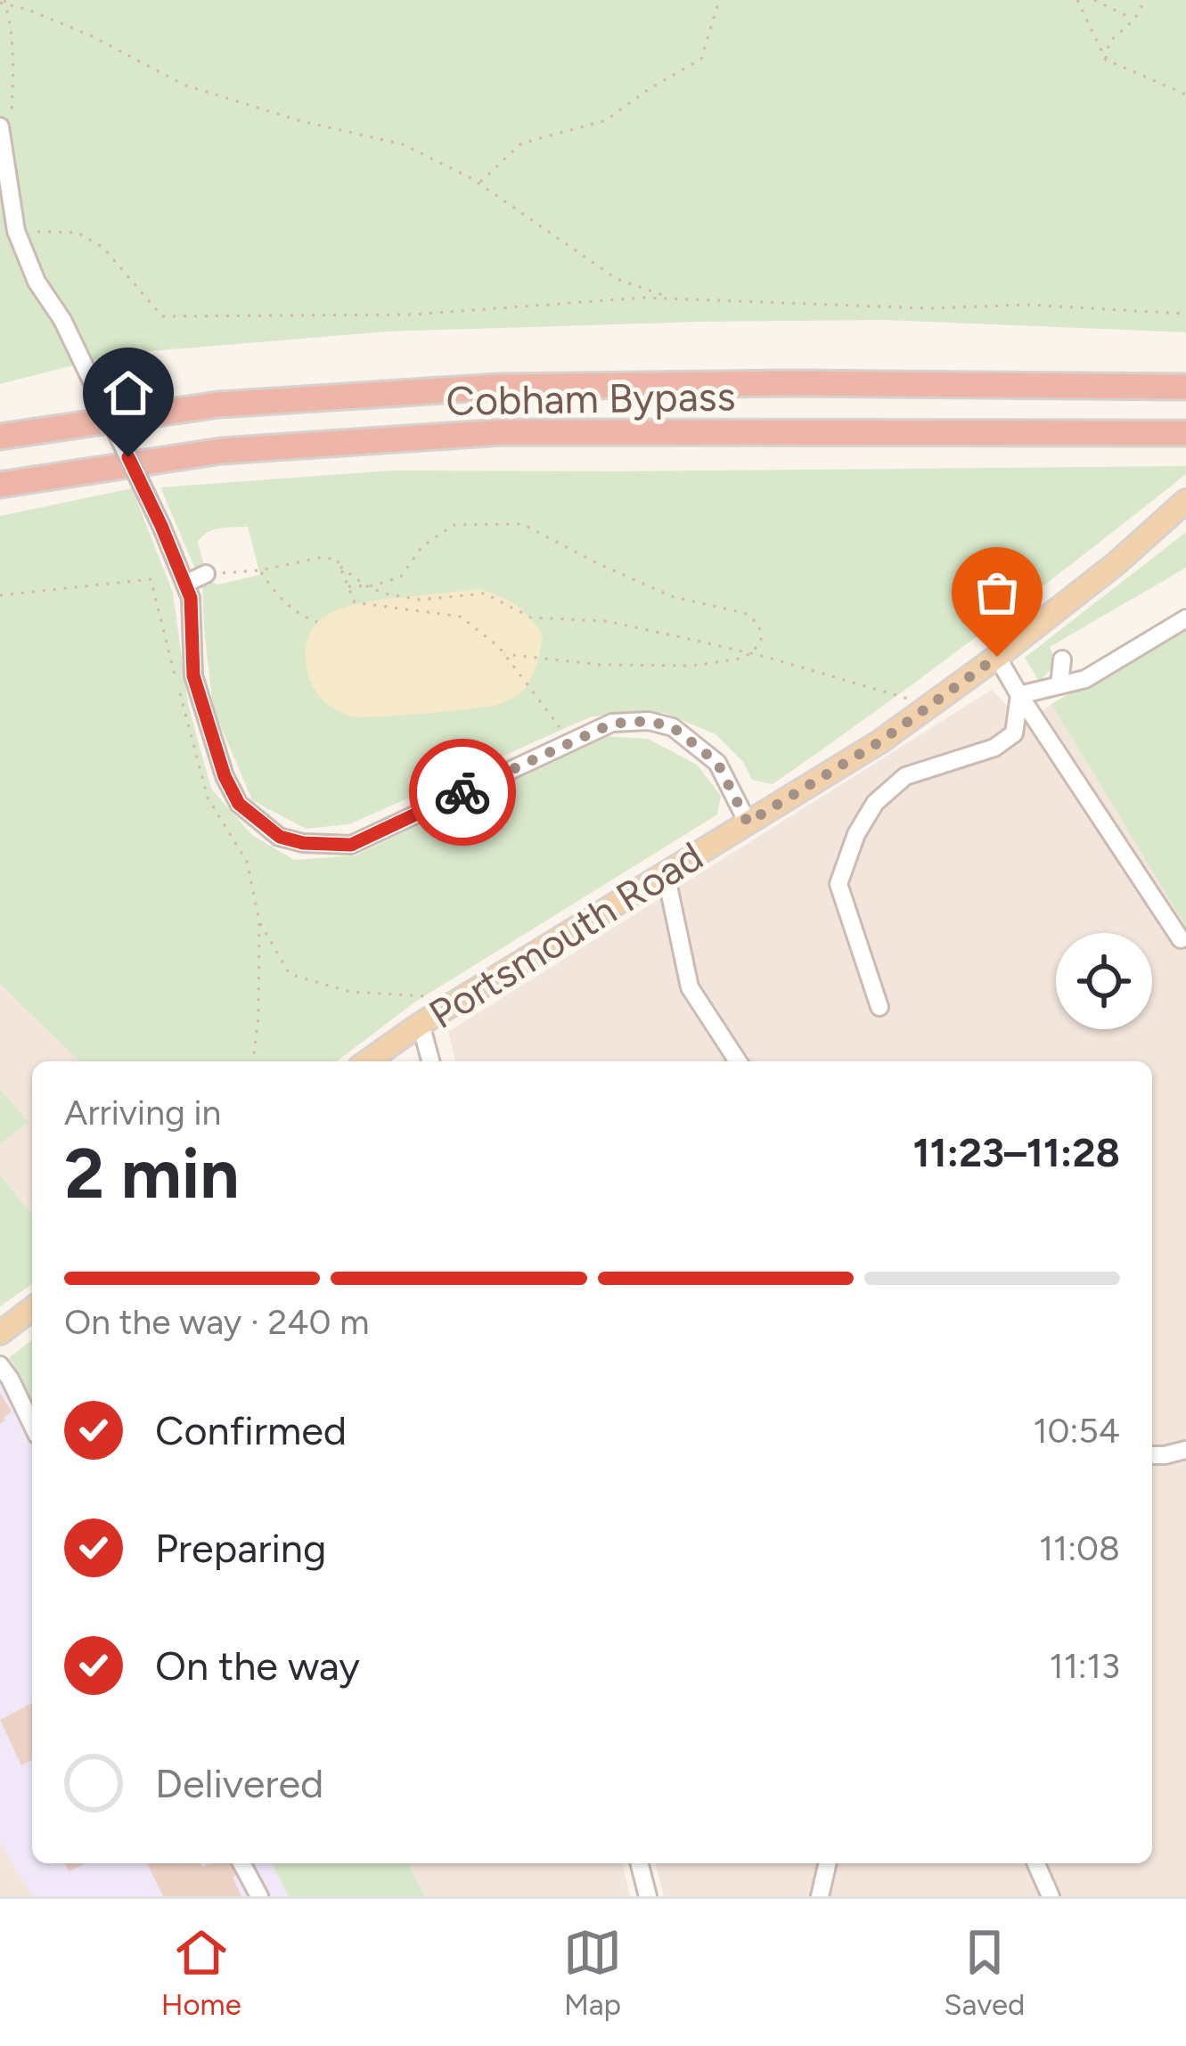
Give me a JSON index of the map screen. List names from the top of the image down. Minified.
{"streets":{"highway":["Cobham Bypass"],"main road":["Portsmouth Road"]},"page":{"heading":["2 min","Arriving in","11:23–11:28"],"bar":"On the way · 240 m","list":[["Confirmed","10:54"],["Preparing","11:08"],["On the way","11:13"],"Delivered"],"tabs":["Home","Map","Saved"]}}
